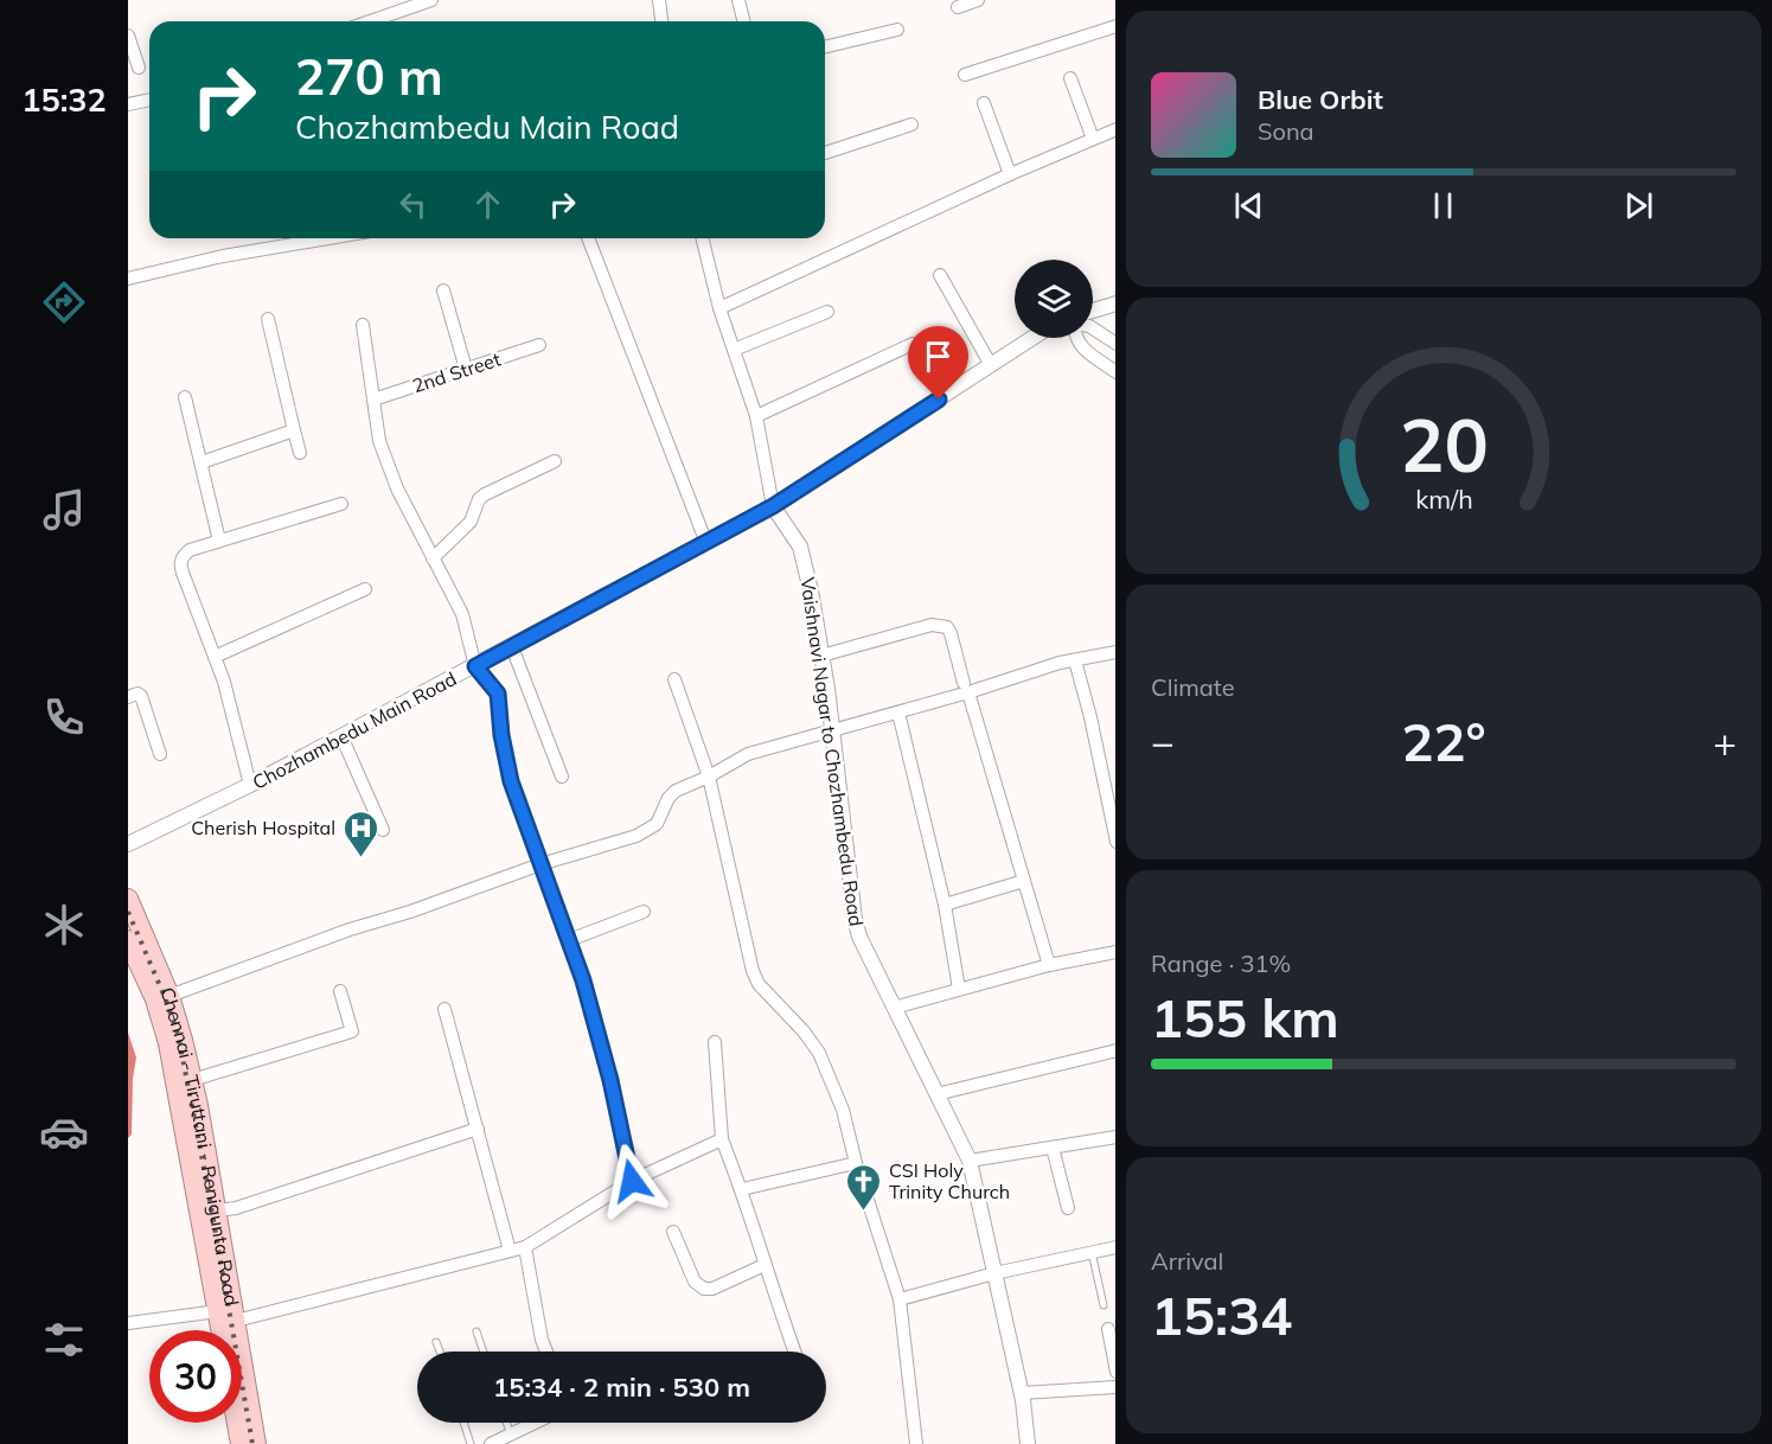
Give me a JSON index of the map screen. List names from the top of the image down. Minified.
{"streets":{"highway":["Chennai - Tiruttani - Renigunta Road"],"street":["2nd Street","Chozhambedu Main Road","Vaishnavi Nagar to Chozhambedu Road"]},"crossings":[["Chozhambedu Main Road","Vaishnavi Nagar to Chozhambedu Road"]],"places":{"hospital":["Cherish Hospital"],"church":["CSI Holy Trinity Church"]},"page":{"tabs":"15:32","turn":["270 m","Chozhambedu Main Road"],"song":["Blue Orbit","Sona"],"tile":["Climate",["Range · 31%","155 km"],["Arrival","15:34"]],"heat":["−","22°","+"],"limit":"30","trip":"15:34 · 2 min · 530 m","gauge":["20","km/h"]}}
